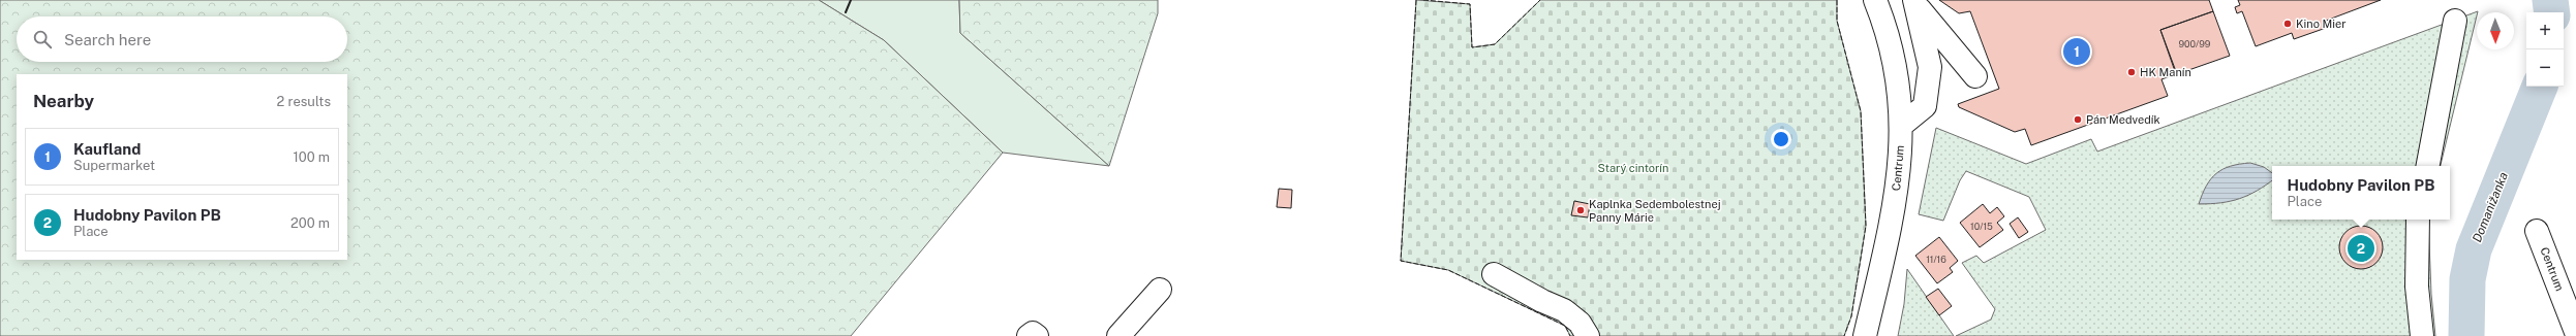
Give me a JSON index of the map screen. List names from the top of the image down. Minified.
{"streets":{"street":["Centrum"]},"water":["Domanižanka"],"parks":["Starý cintorín"],"places":["Kino Mier","HK Manín","Pán Medvedík","Kaplnka Sedembolestnej Panny Márie"],"house_numbers":["900/99","10/15","11/16"],"north":"bottom","page":{"map_buttons":["+","−"],"search":"Search here","pins":["1","2"],"heading":["Nearby","2 results"],"list":[{"mark":"1","name":"Kaufland","note":"Supermarket","value":"100 m"},{"mark":"2","name":"Hudobny Pavilon PB","note":"Place","value":"200 m"}],"popup":["Hudobny Pavilon PB","Place"]}}
